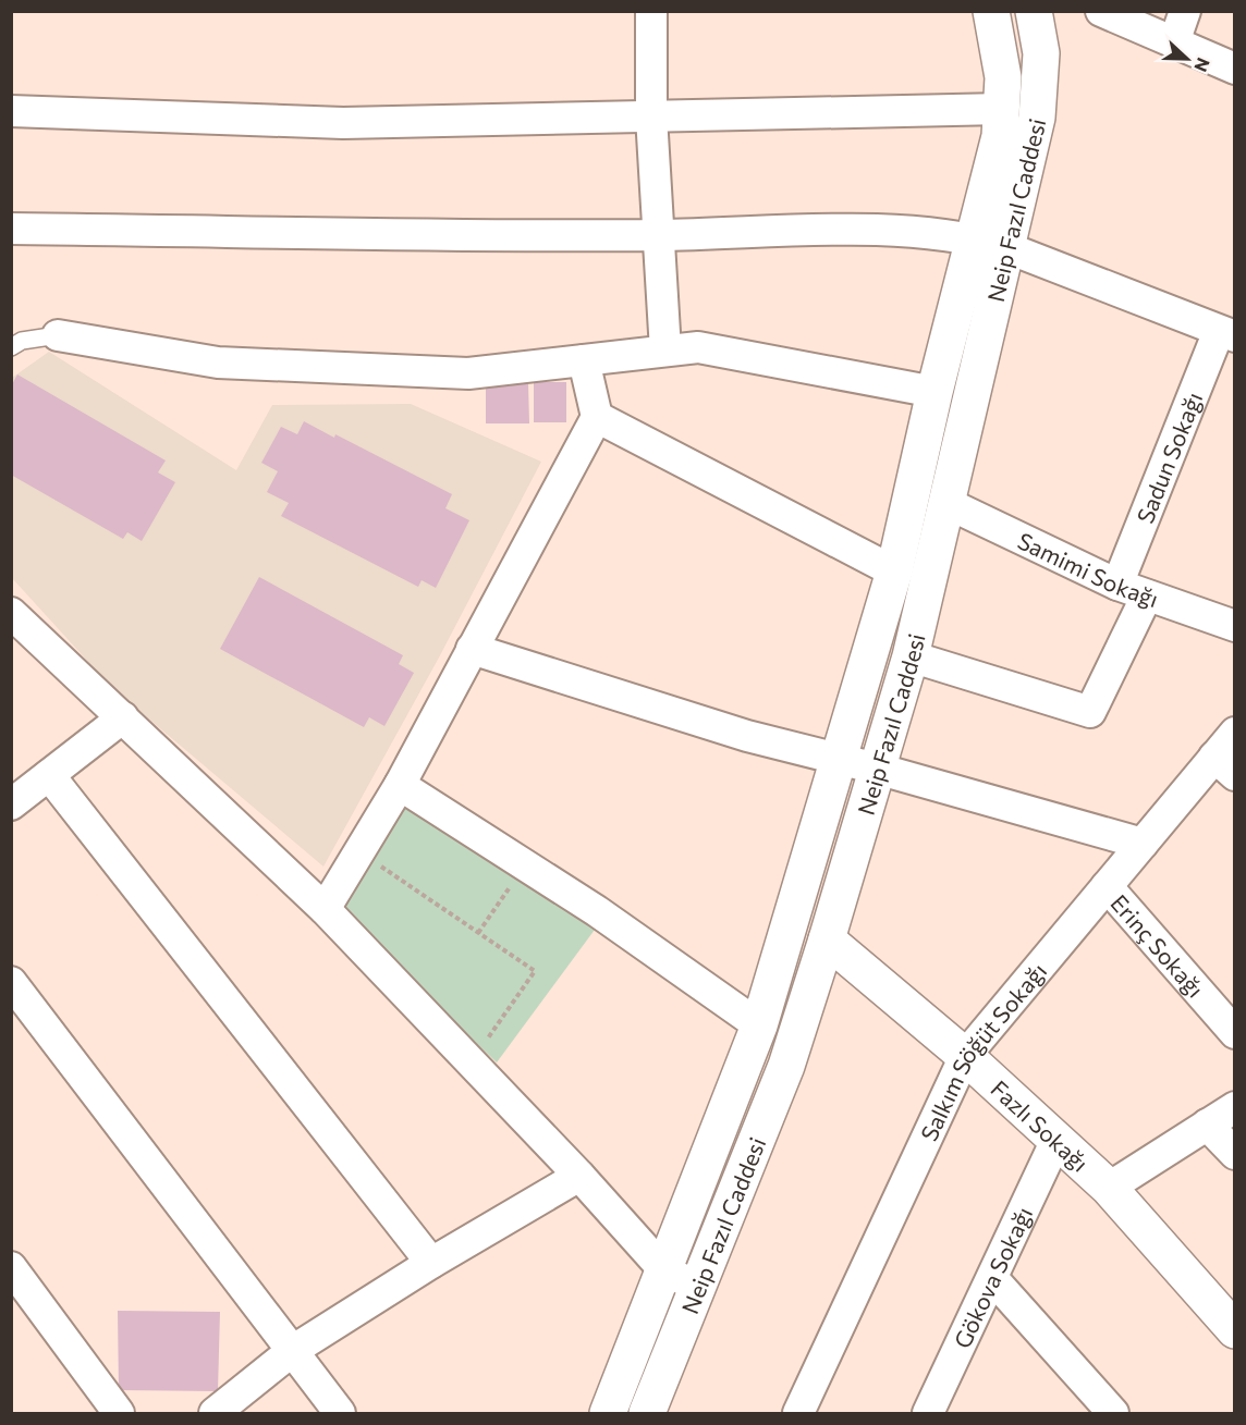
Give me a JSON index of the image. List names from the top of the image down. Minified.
{"streets":{"main road":["Neip Fazıl Caddesi","Fazlı Sokağı"],"street":["Sadun Sokağı","Samimi Sokağı","Erinç Sokağı","Salkım Söğüt Sokağı","Gökova Sokağı"]},"crossings":[["Neip Fazıl Caddesi","Samimi Sokağı"],["Neip Fazıl Caddesi","Fazlı Sokağı"],["Sadun Sokağı","Samimi Sokağı"],["Erinç Sokağı","Salkım Söğüt Sokağı"],["Salkım Söğüt Sokağı","Fazlı Sokağı"],["Fazlı Sokağı","Gökova Sokağı"]],"north":"right"}
